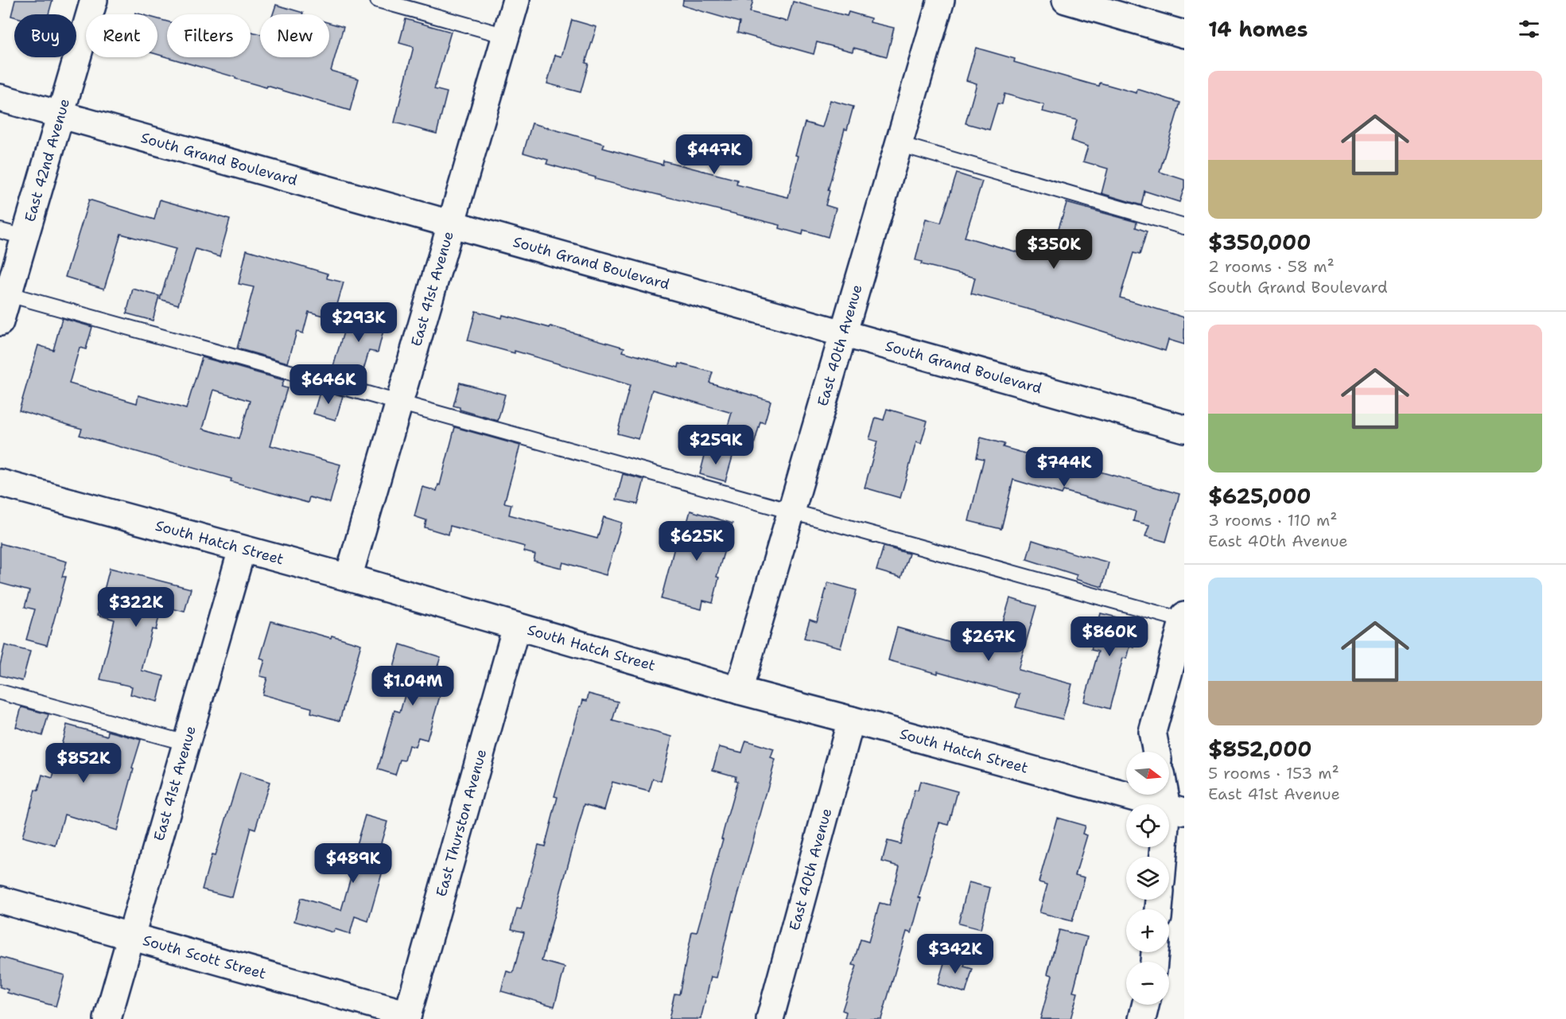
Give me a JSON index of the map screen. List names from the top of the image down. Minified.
{"streets":{"street":["South Grand Boulevard","East 42nd Avenue","East 41st Avenue","East 40th Avenue","South Hatch Street","East Thurston Avenue","South Scott Street"]},"crossings":[["South Grand Boulevard","East 42nd Avenue"],["South Grand Boulevard","East 41st Avenue"],["South Grand Boulevard","East 40th Avenue"],["East 41st Avenue","South Hatch Street"],["East 41st Avenue","South Scott Street"],["East 40th Avenue","South Hatch Street"],["South Hatch Street","East Thurston Avenue"],["East Thurston Avenue","South Scott Street"]],"north":"right","page":{"heading":"14 homes","chip":["Buy","Rent","Filters","New"],"list":[{"name":"$350,000","note":"2 rooms · 58 m² · South Grand Boulevard"},{"name":"$625,000","note":"3 rooms · 110 m² · East 40th Avenue"},{"name":"$852,000","note":"5 rooms · 153 m² · East 41st Avenue"}],"price":["$447K","$350K","$293K","$646K","$259K","$744K","$625K","$322K","$860K","$267K","$1.04M","$852K","$489K","$342K"],"map_buttons":["+","−"]}}
